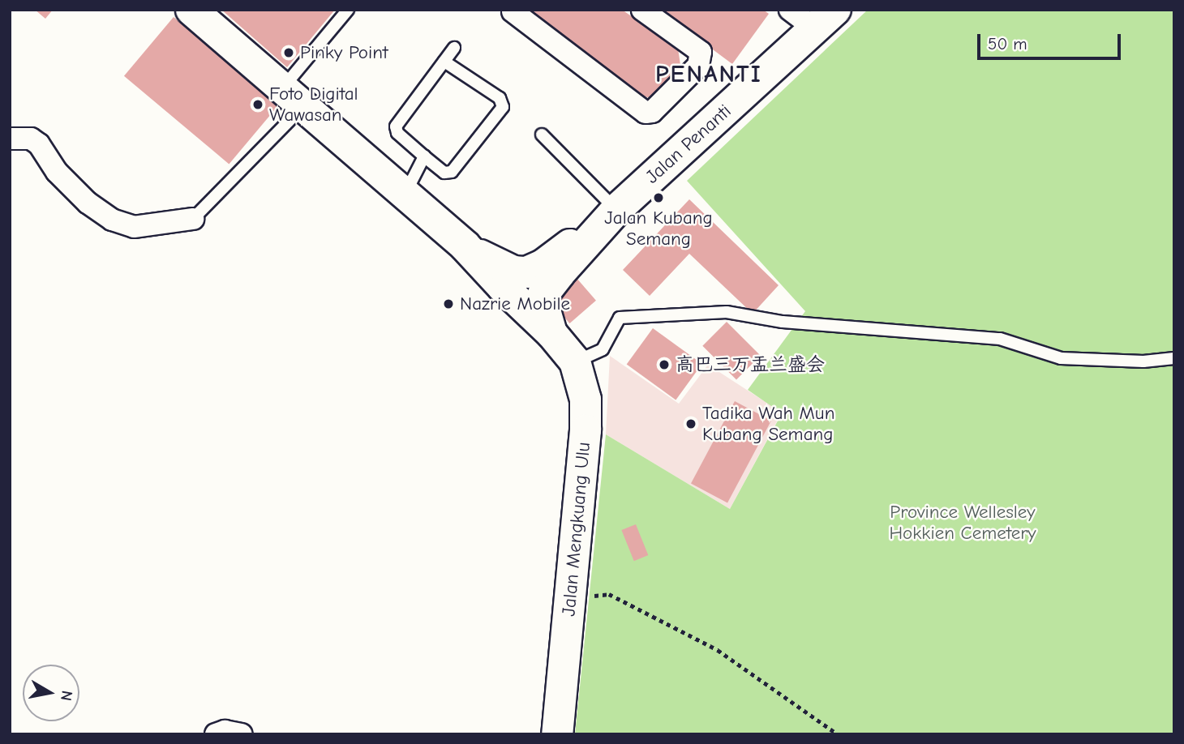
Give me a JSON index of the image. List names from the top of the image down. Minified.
{"streets":{"main road":["Jalan Penanti","Jalan Mengkuang Ulu"]},"crossings":[["Jalan Penanti","Jalan Mengkuang Ulu"]],"districts":["PENANTI"],"parks":["Province Wellesley Hokkien Cemetery"],"places":["Pinky Point","Foto Digital Wawasan","Jalan Kubang Semang","Nazrie Mobile","高巴三万盂兰盛会","Tadika Wah Mun Kubang Semang"],"scale_bar":"50 m","north":"right"}
